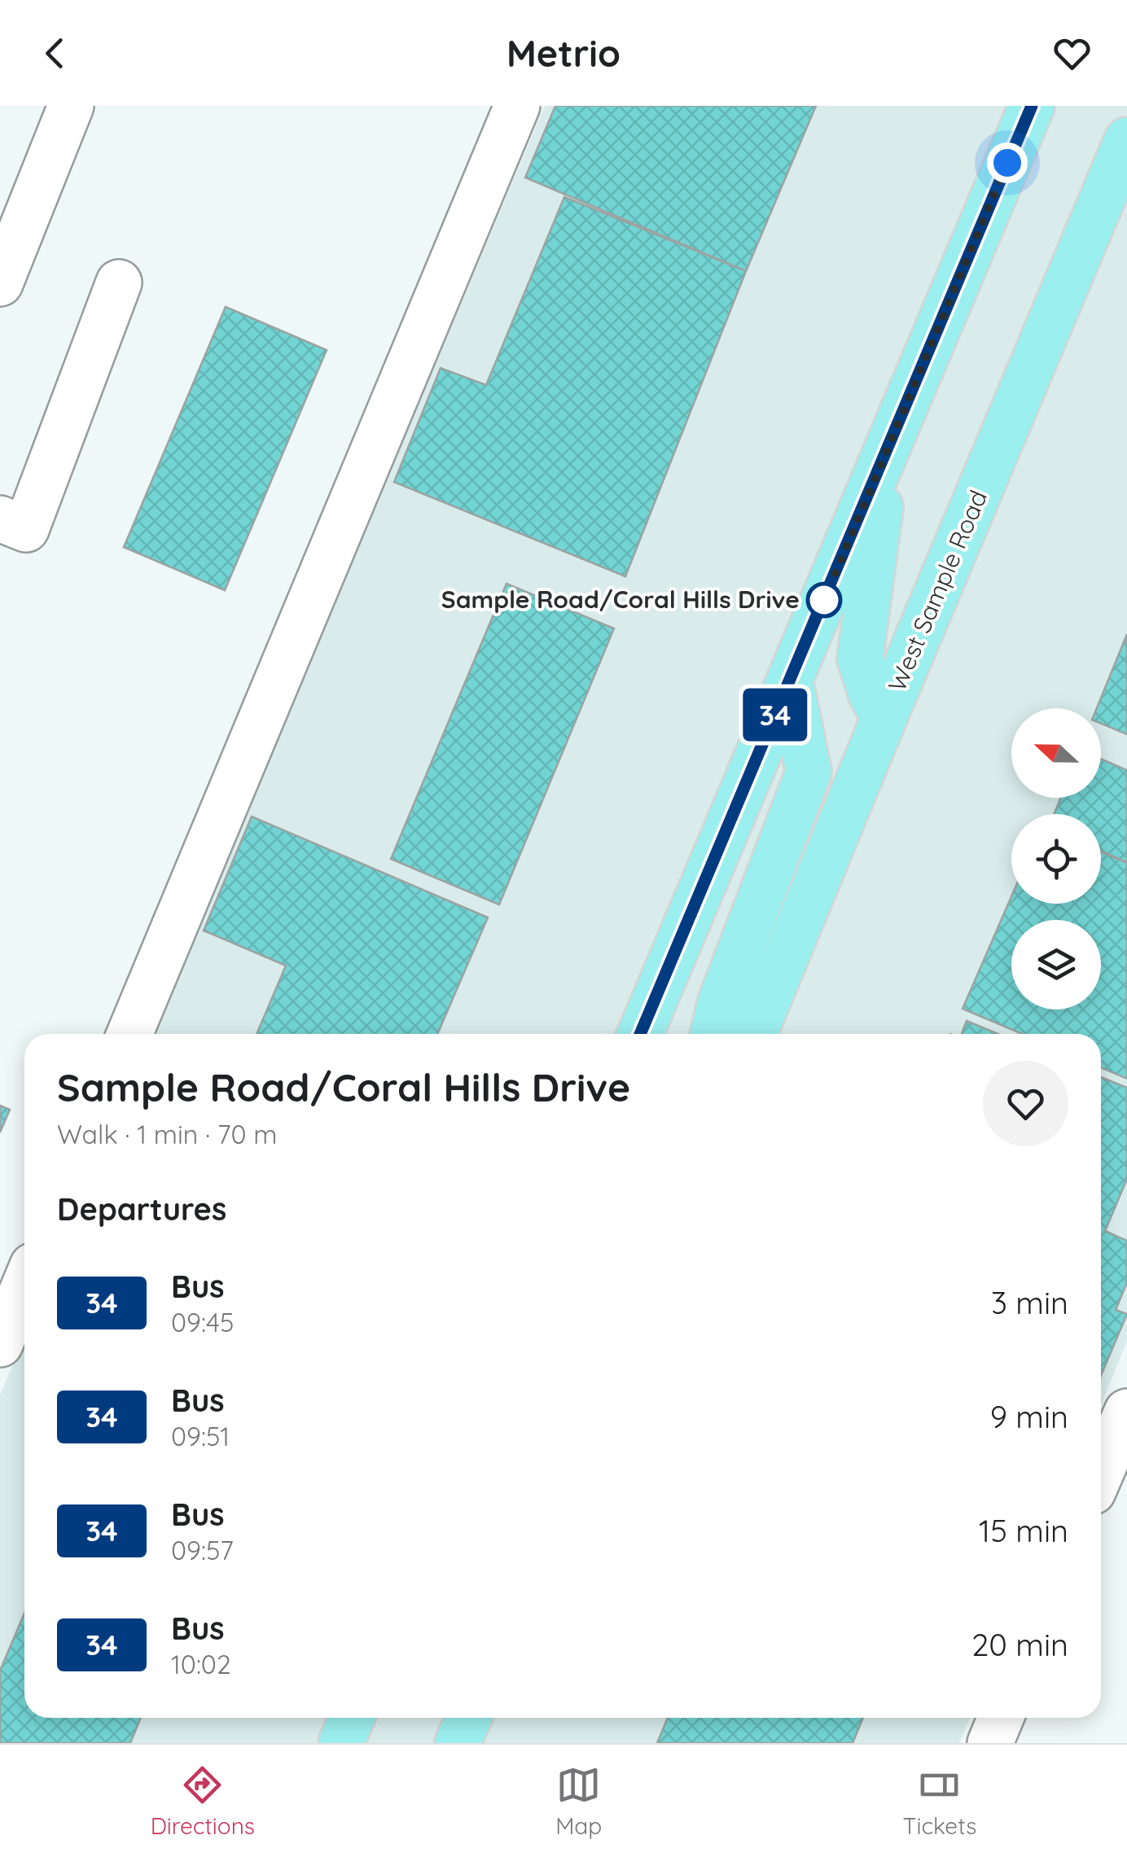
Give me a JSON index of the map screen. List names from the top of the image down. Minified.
{"streets":{"main road":["West Sample Road"]},"places":["Sample Road/Coral Hills Drive"],"lines":["bus line 34"],"north":"left","page":{"header":"Metrio","on_map":"34","heading":[["Sample Road/Coral Hills Drive","Walk · 1 min · 70 m"],"Departures"],"list":[{"mark":"34","name":"Bus","note":"09:45","value":"3 min"},{"mark":"34","name":"Bus","note":"09:51","value":"9 min"},{"mark":"34","name":"Bus","note":"09:57","value":"15 min"},{"mark":"34","name":"Bus","note":"10:02","value":"20 min"}],"tabs":["Directions","Map","Tickets"]}}
